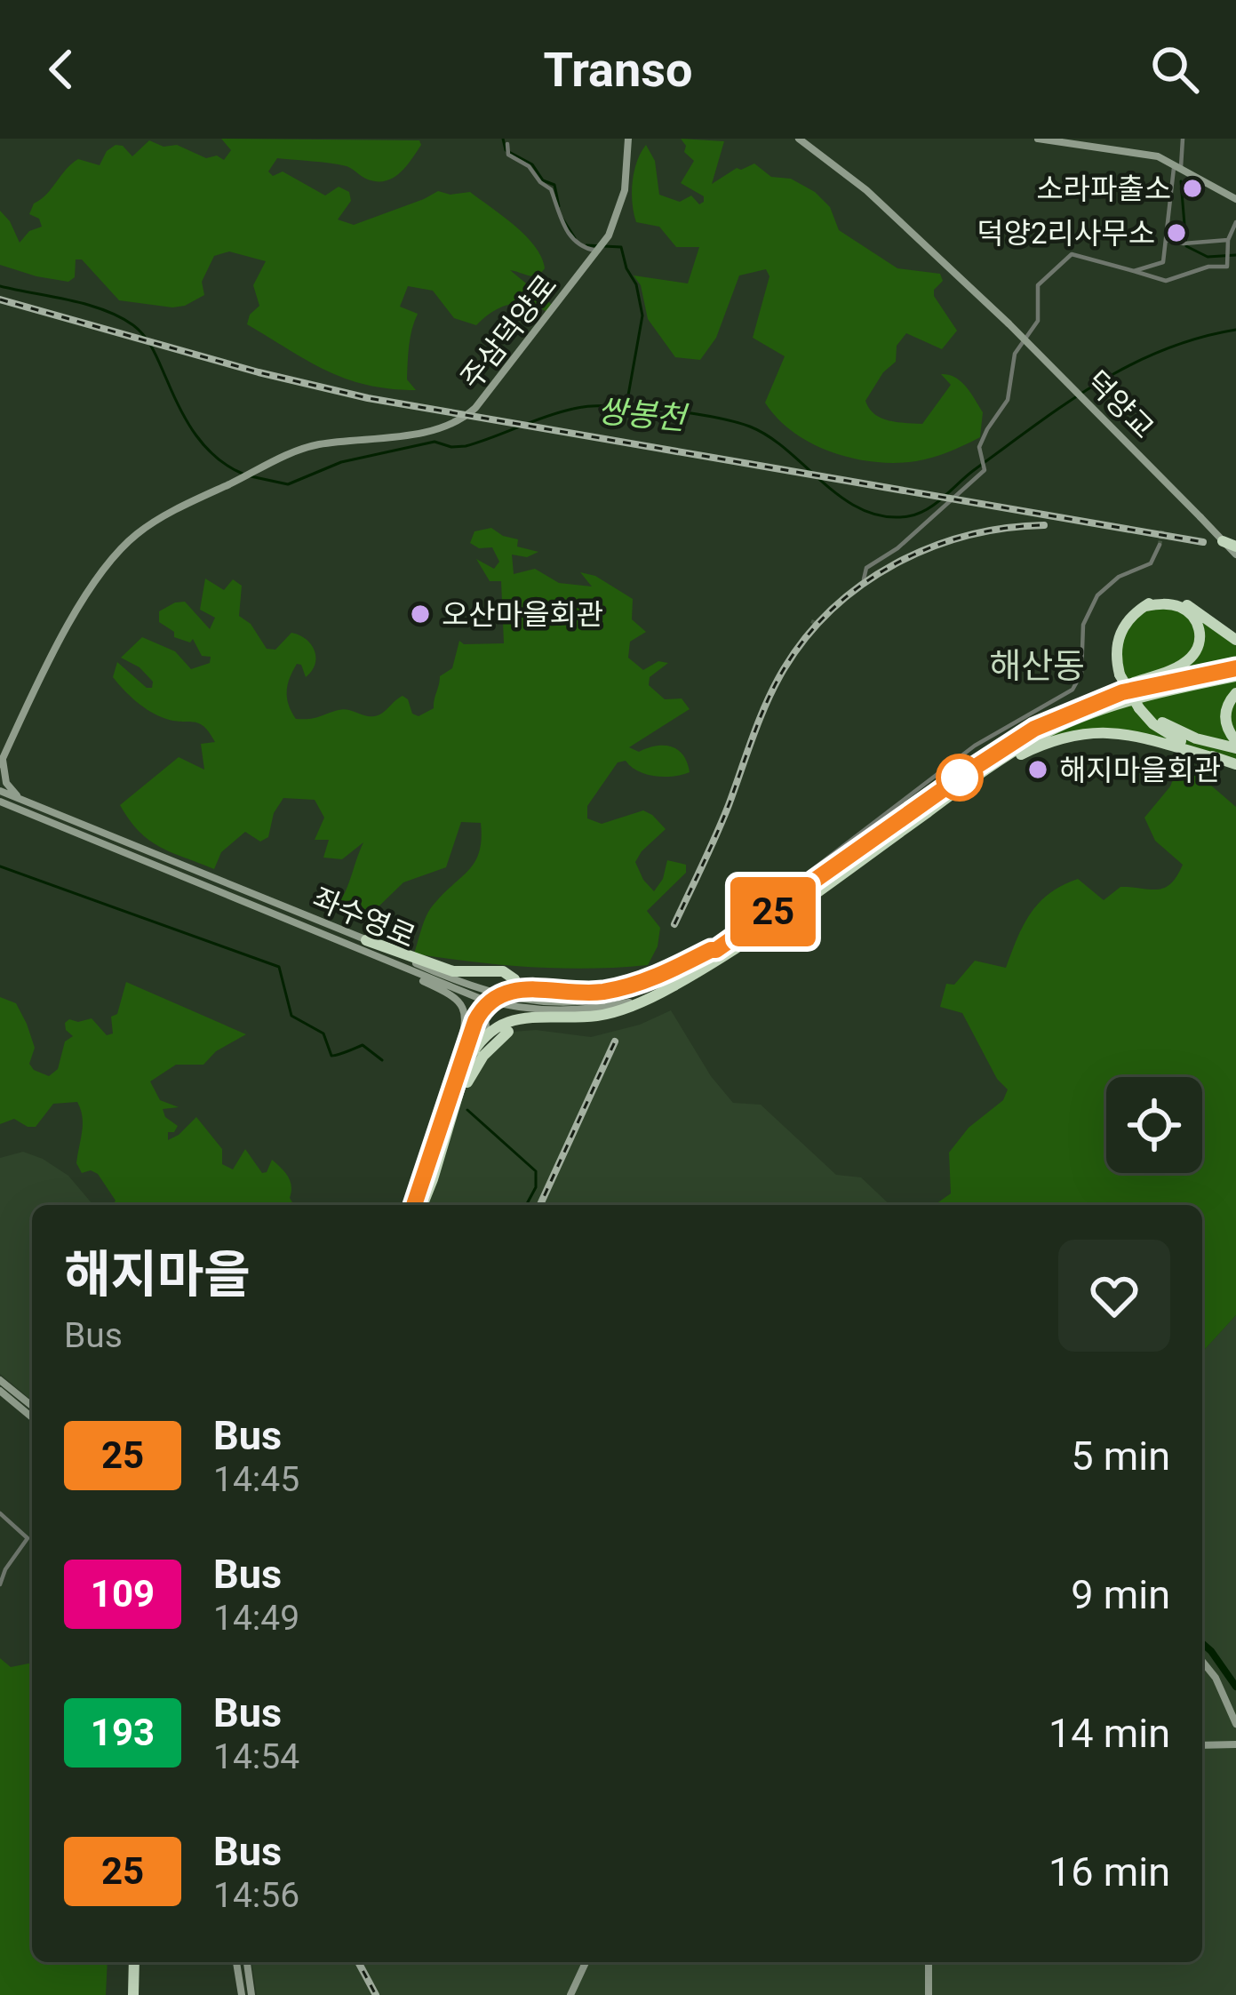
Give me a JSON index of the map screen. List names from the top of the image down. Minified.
{"streets":{"street":["주삼덕양로","덕양교","좌수영로"]},"districts":["해산동"],"water":["쌍봉천"],"places":["소라파출소","덕양2리사무소","오산마을회관","해지마을회관"],"lines":["bus line 25"],"page":{"header":"Transo","on_map":"25","heading":["해지마을","Bus"],"list":[{"mark":"25","name":"Bus","note":"14:45","value":"5 min"},{"mark":"109","name":"Bus","note":"14:49","value":"9 min"},{"mark":"193","name":"Bus","note":"14:54","value":"14 min"},{"mark":"25","name":"Bus","note":"14:56","value":"16 min"}]}}
